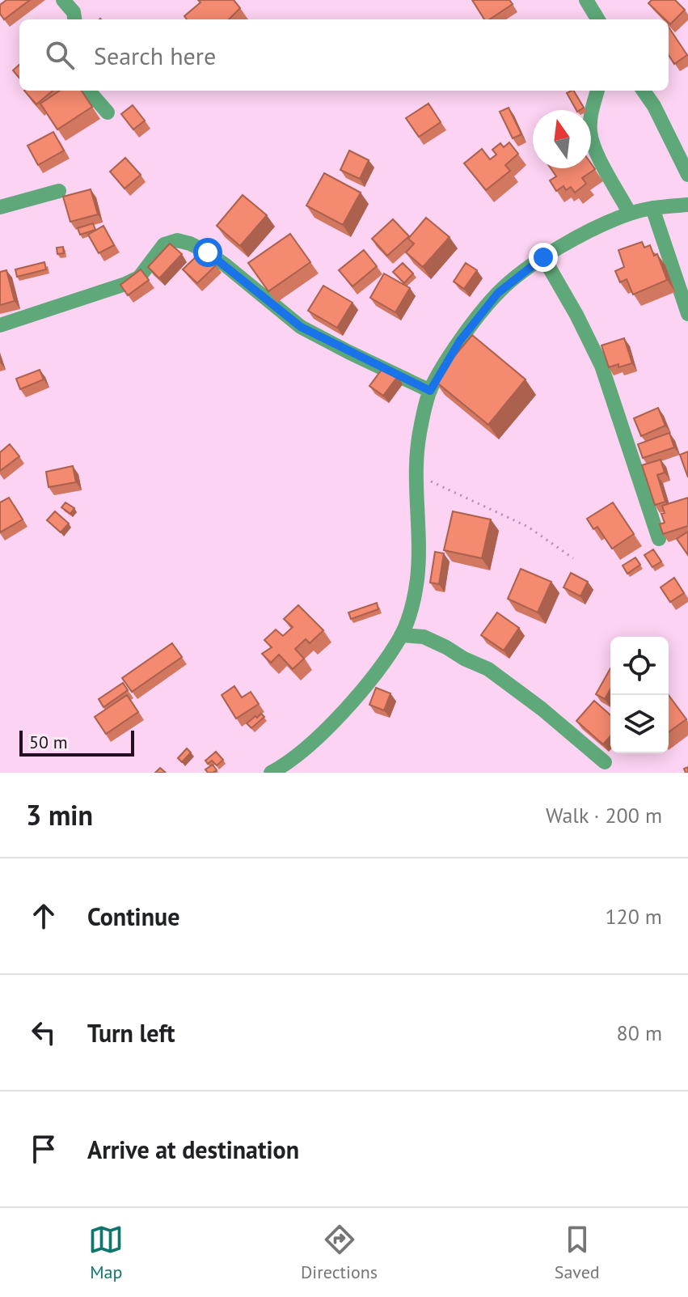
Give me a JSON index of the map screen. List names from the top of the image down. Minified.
{"scale_bar":"50 m","north":"top","page":{"search":"Search here","scale":"50 m","heading":["3 min","Walk · 200 m"],"list":[["Continue","120 m"],["Turn left","80 m"],"Arrive at destination"],"nav":["Map","Directions","Saved"]}}
